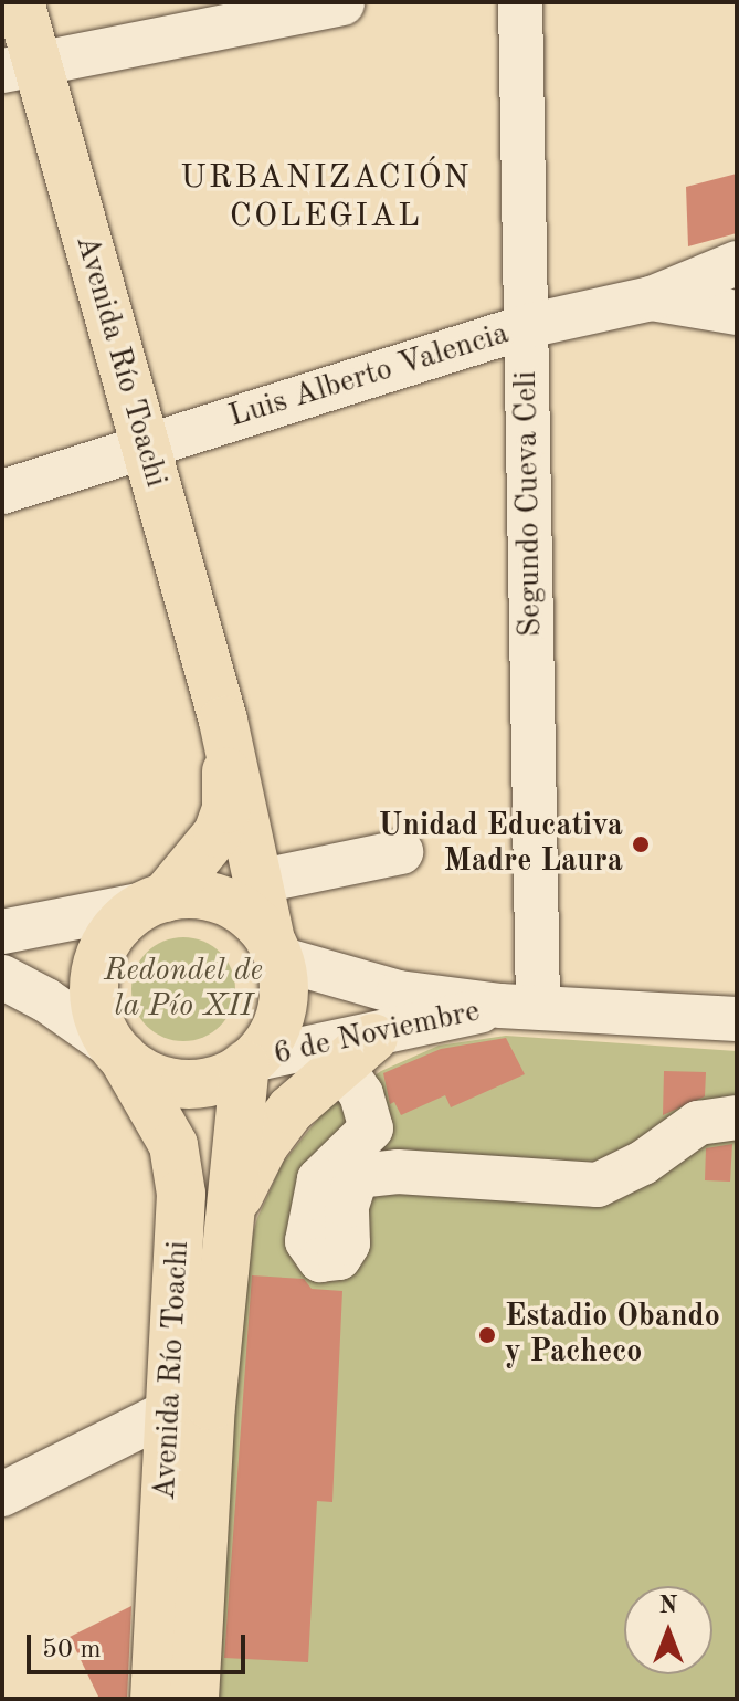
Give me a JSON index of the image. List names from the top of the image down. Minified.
{"streets":{"main road":["Avenida Río Toachi"],"street":["Luis Alberto Valencia","Segundo Cueva Celi","6 de Noviembre"]},"crossings":[["Avenida Río Toachi","Luis Alberto Valencia"],["Avenida Río Toachi","6 de Noviembre"],["Luis Alberto Valencia","Segundo Cueva Celi"],["Segundo Cueva Celi","6 de Noviembre"]],"districts":["URBANIZACIÓN COLEGIAL"],"parks":["Redondel de la Pío XII"],"places":["Unidad Educativa Madre Laura","Estadio Obando y Pacheco"],"scale_bar":"50 m","north":"top"}
